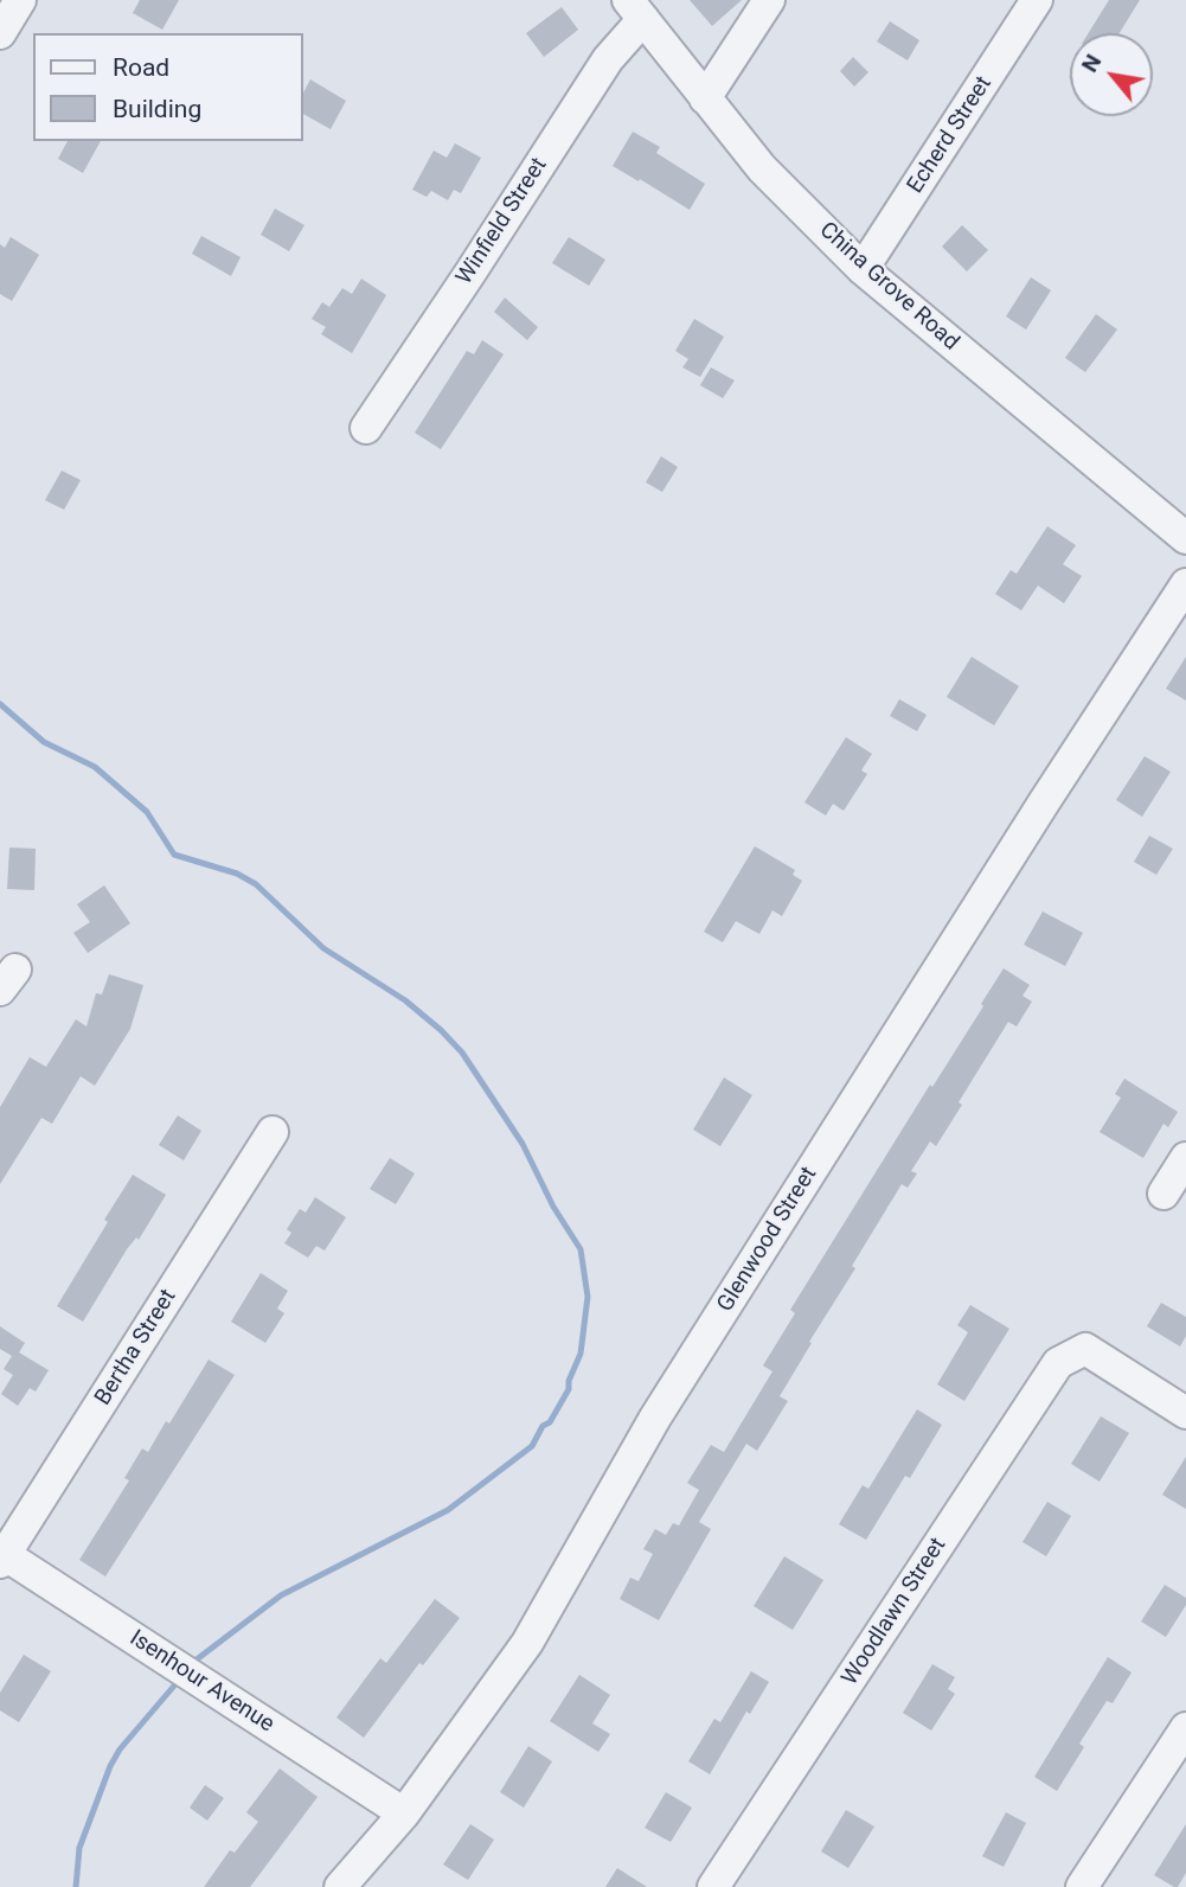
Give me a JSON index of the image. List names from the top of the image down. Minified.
{"streets":{"street":["Echerd Street","Winfield Street","China Grove Road","Glenwood Street","Bertha Street","Woodlawn Street","Isenhour Avenue"]},"crossings":[["Echerd Street","China Grove Road"],["Winfield Street","China Grove Road"],["Glenwood Street","Isenhour Avenue"],["Bertha Street","Isenhour Avenue"]],"legend":["Road","Building"],"north":"top left"}
